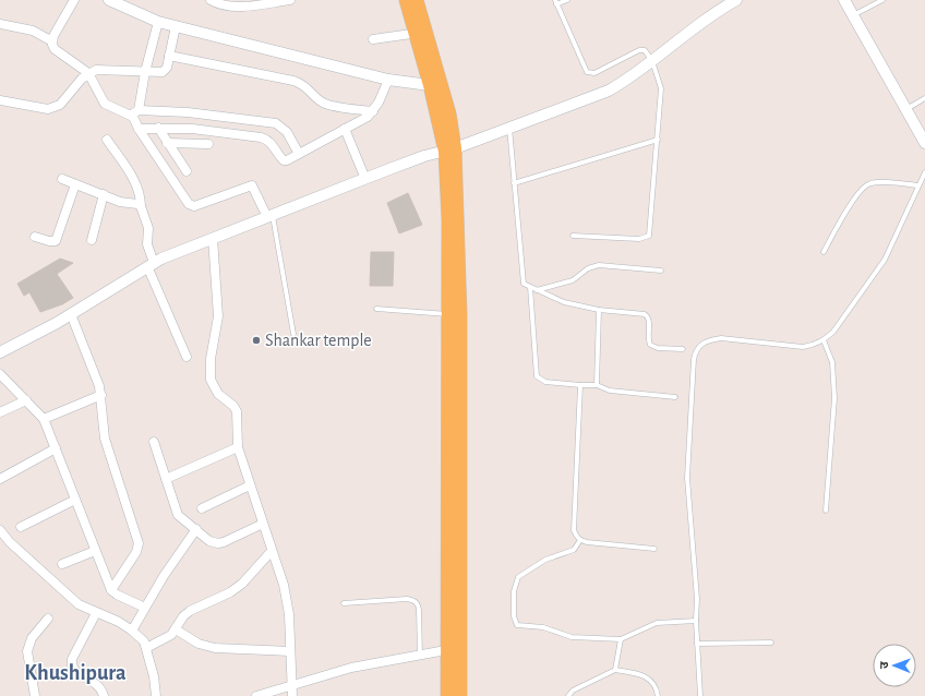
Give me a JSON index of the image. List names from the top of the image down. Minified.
{"districts":["Khushipura"],"places":["Shankar temple"],"north":"left"}
